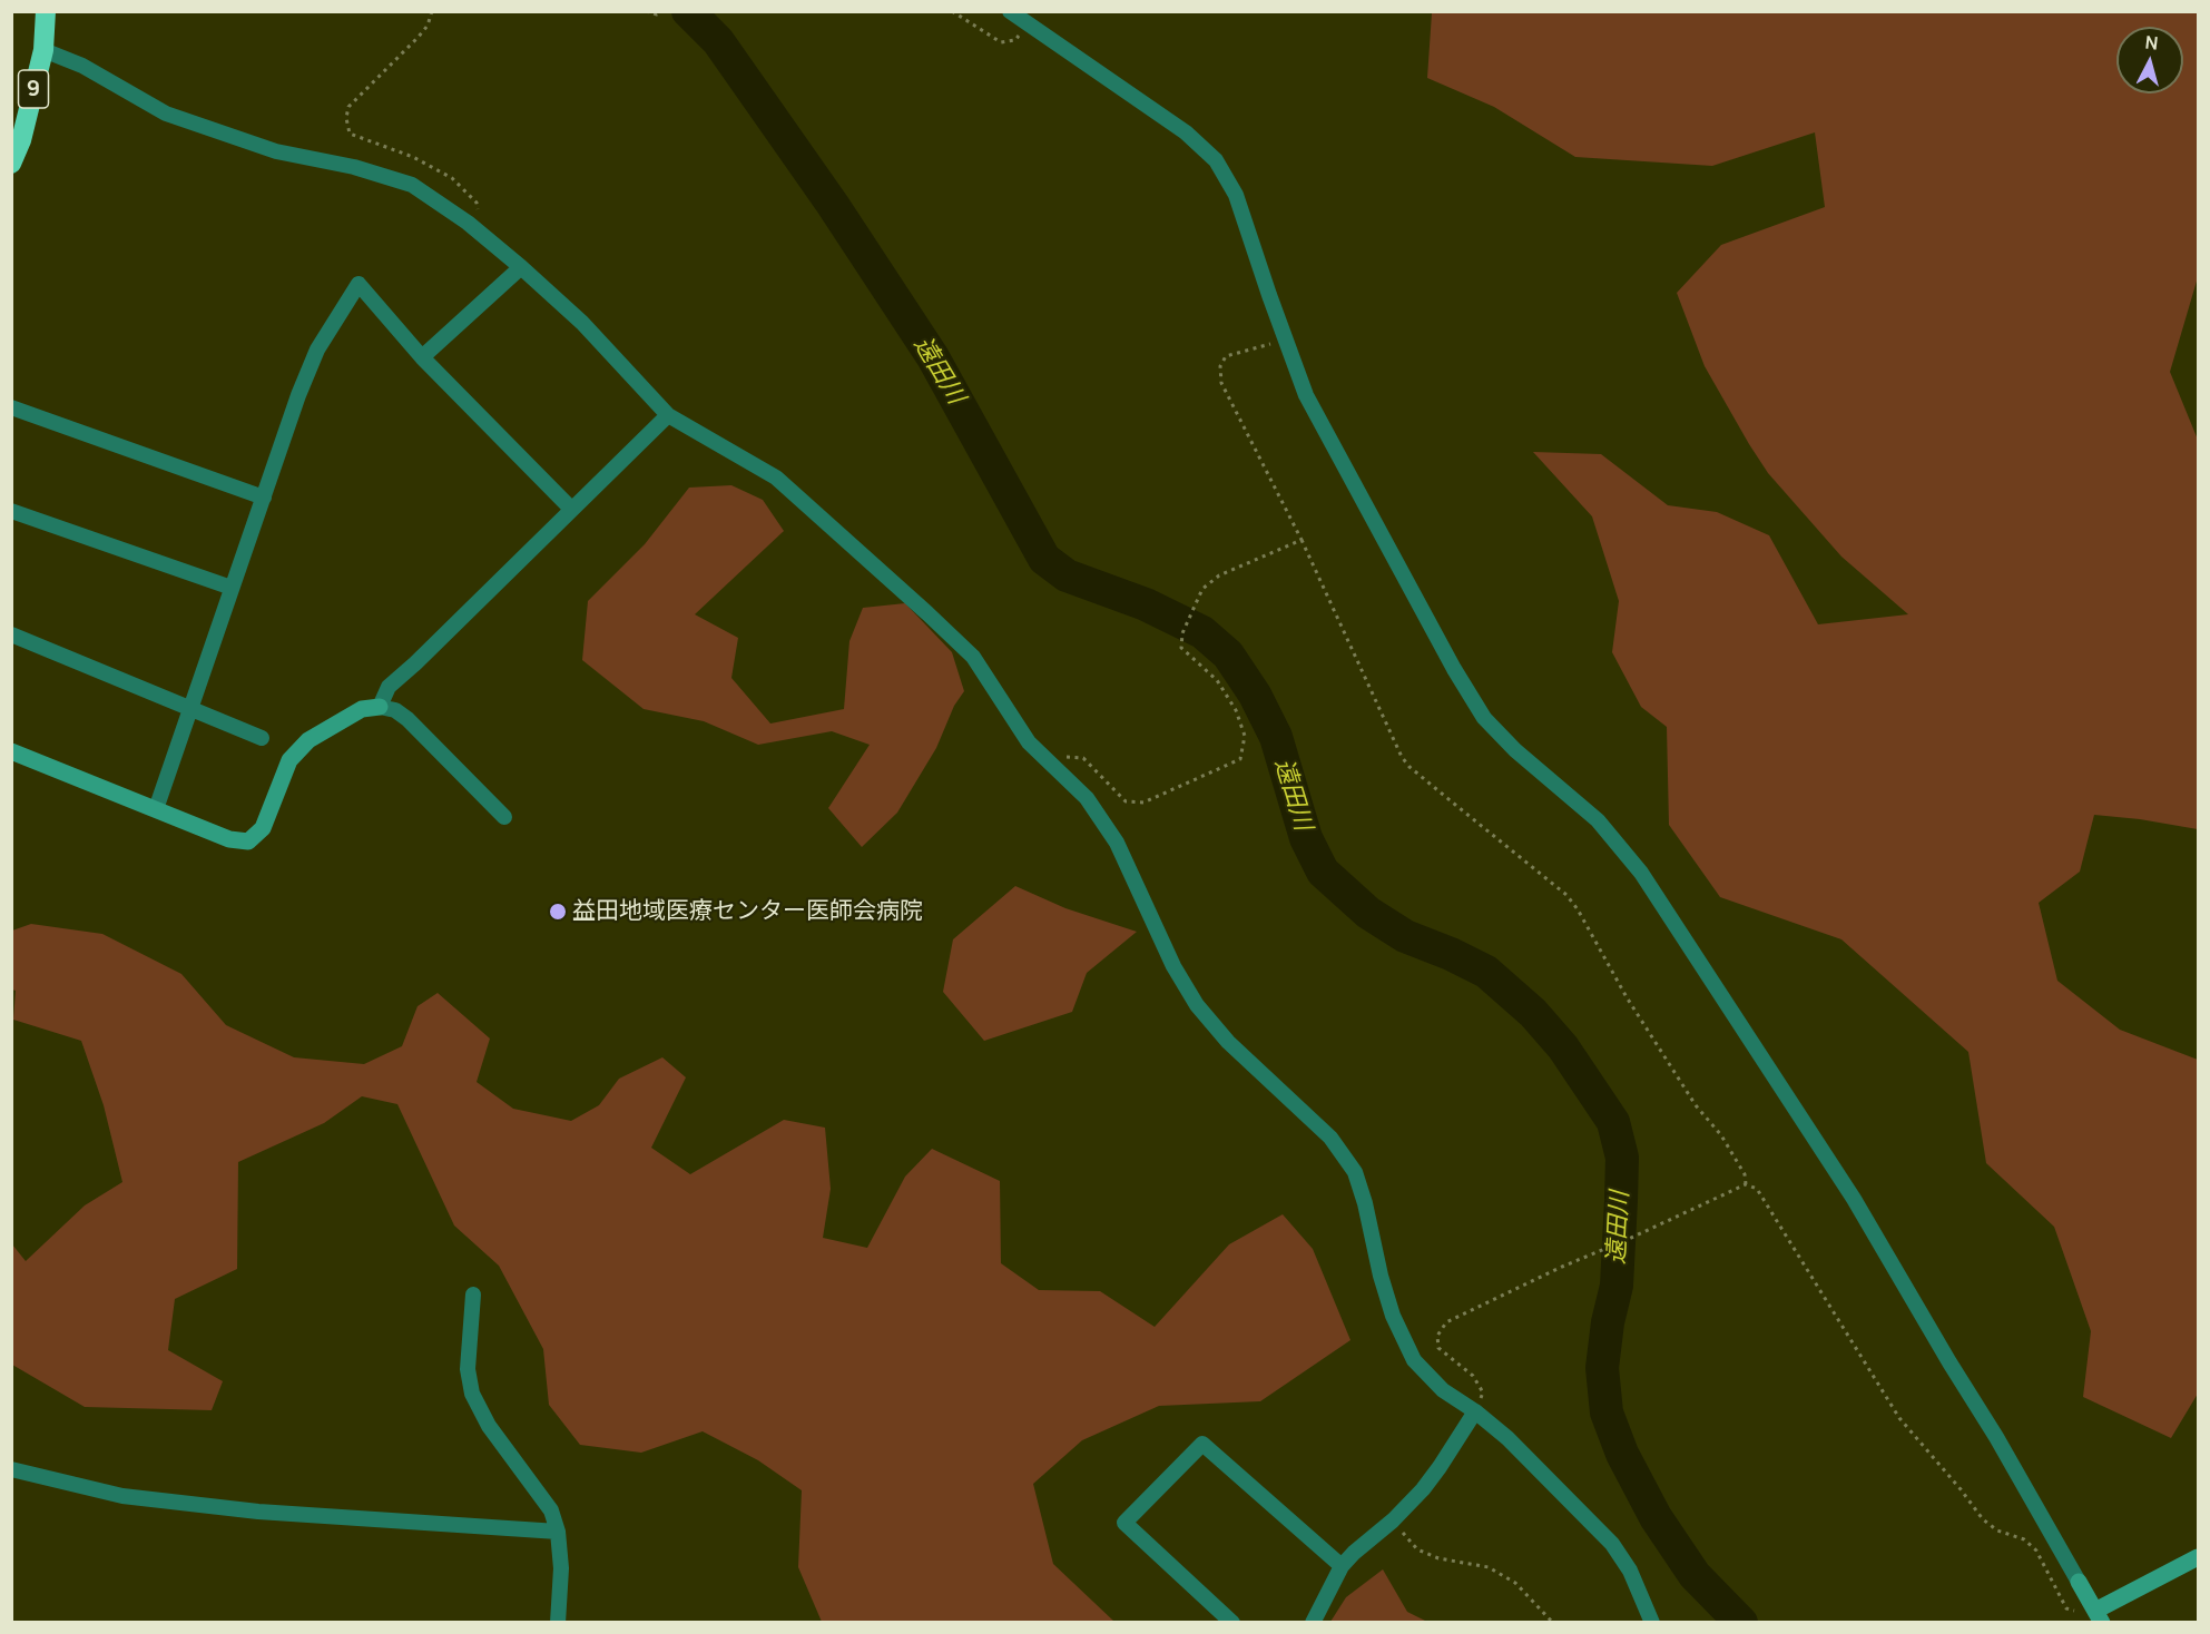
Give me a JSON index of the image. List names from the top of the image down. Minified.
{"streets":{"highway":["9"]},"water":["遠田川"],"places":["益田地域医療センター医師会病院"],"north":"top"}
